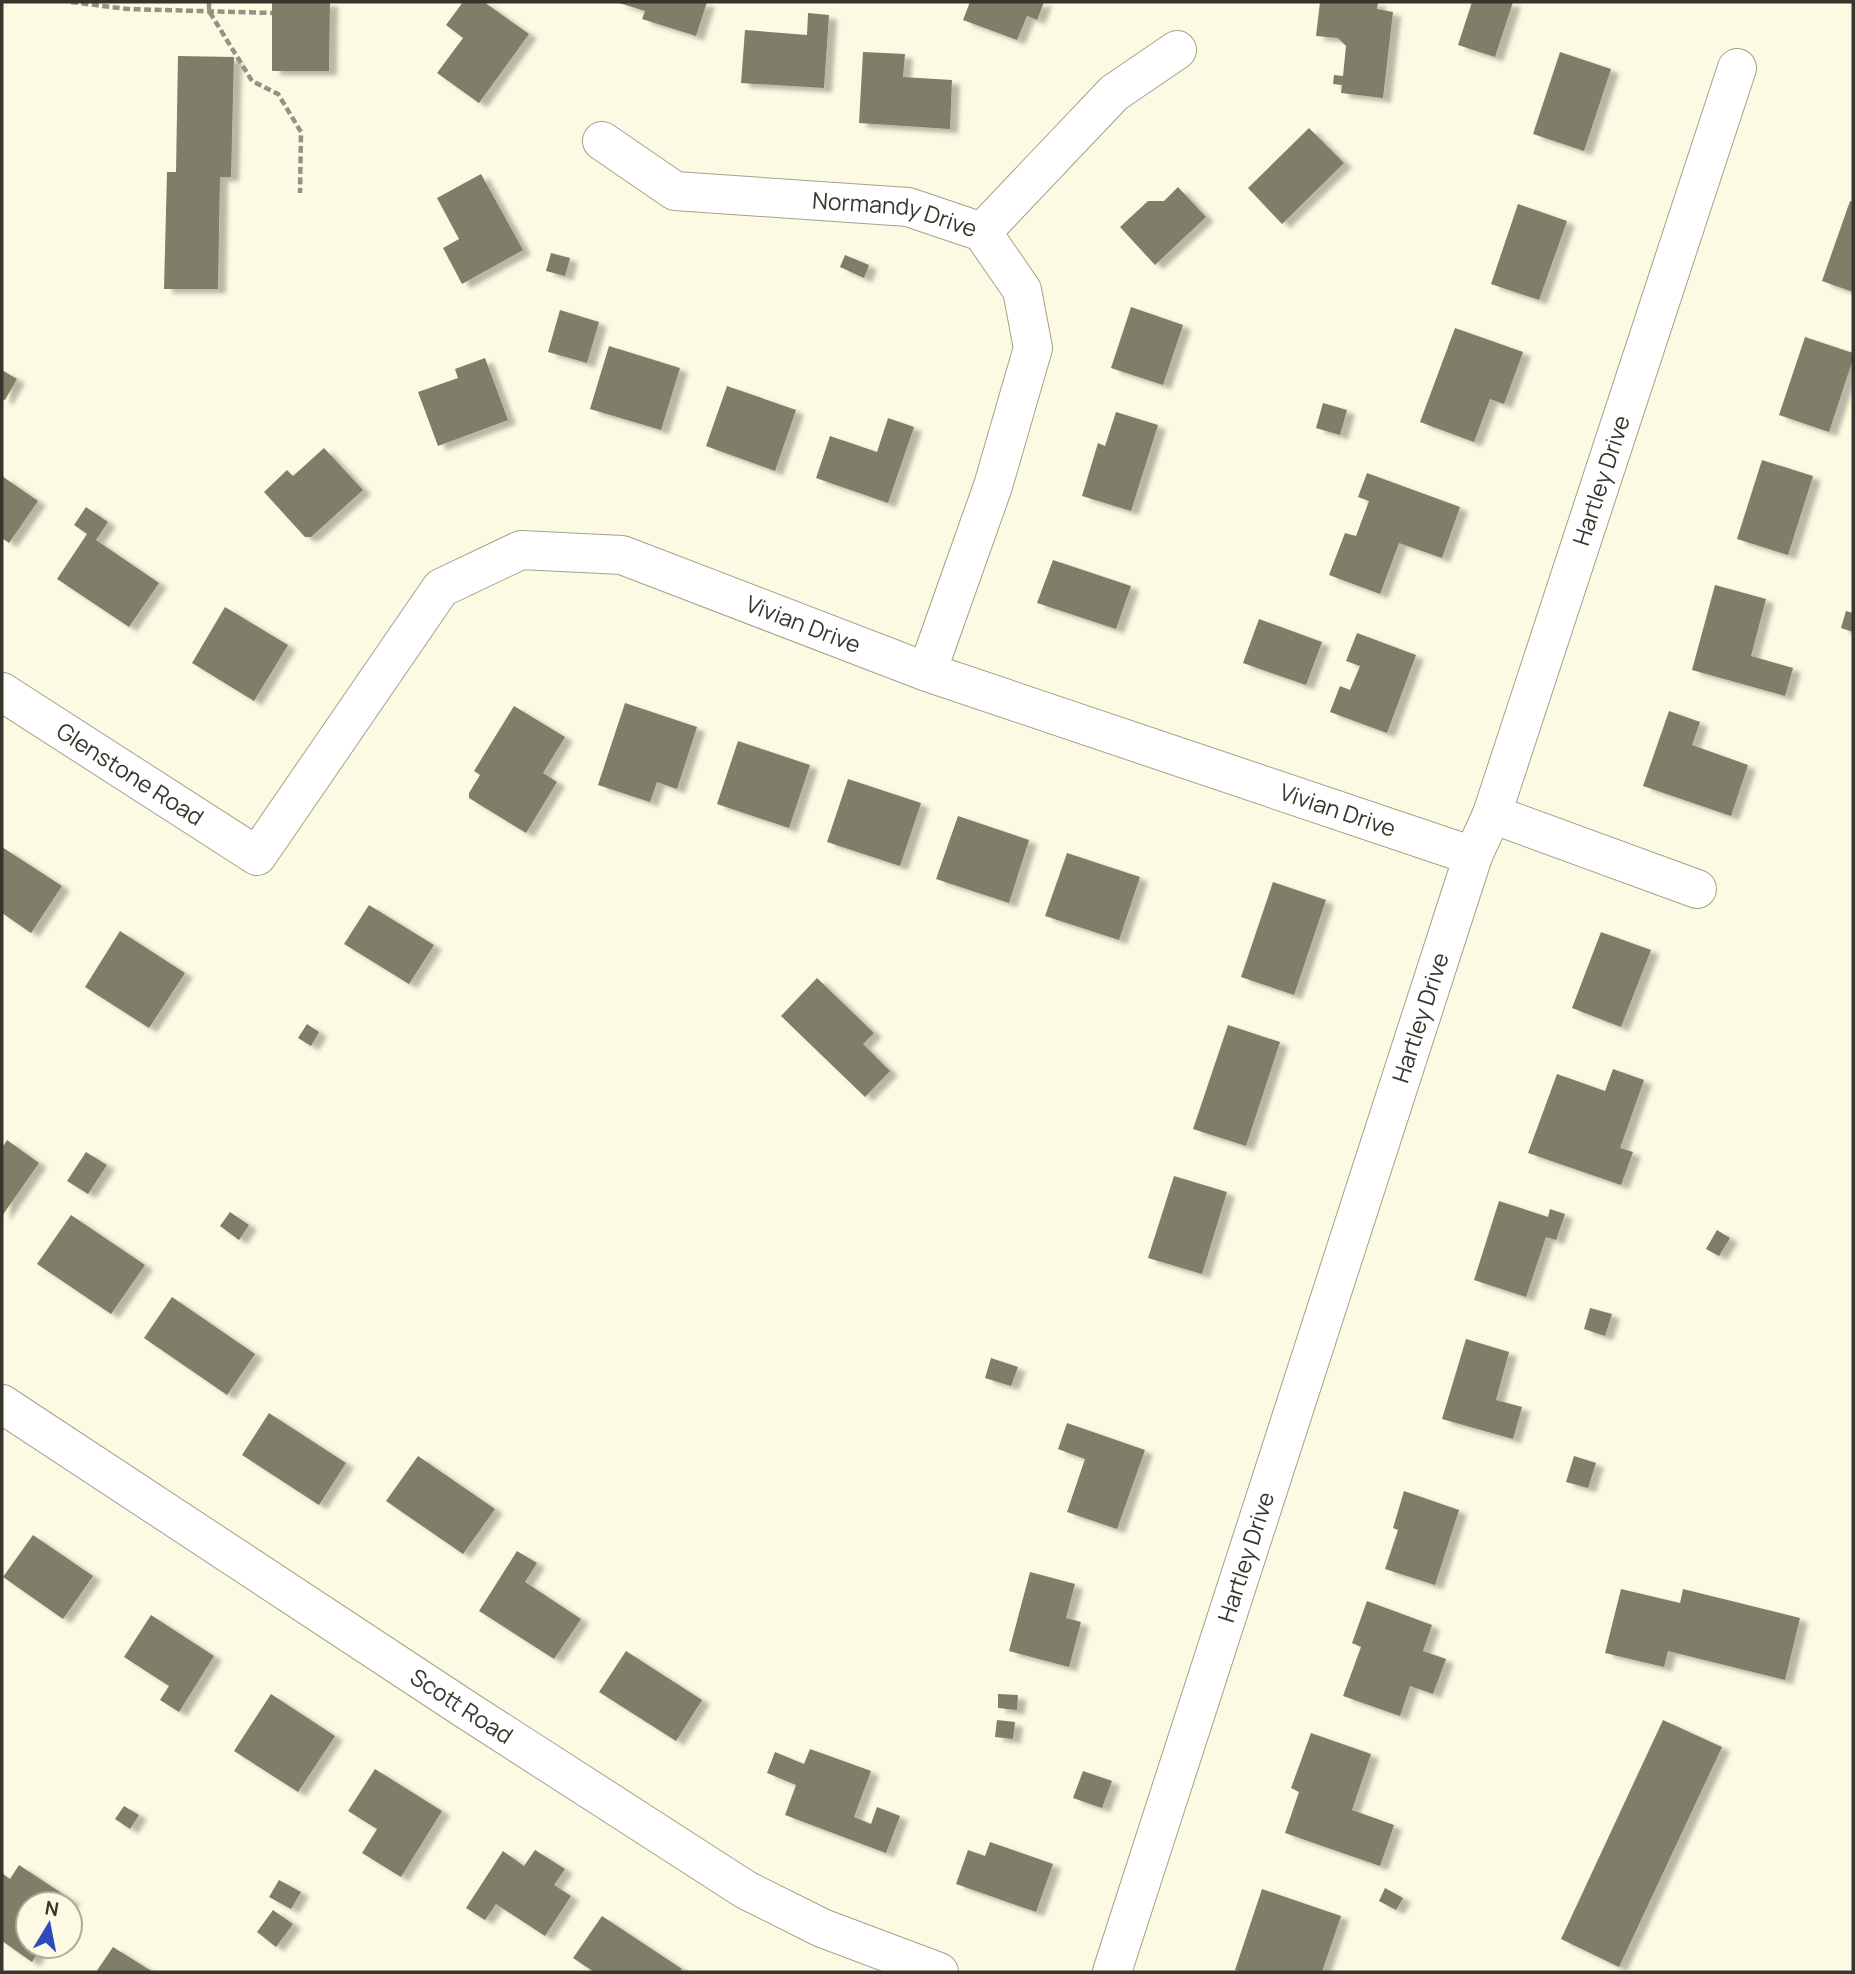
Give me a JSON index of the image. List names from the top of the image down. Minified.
{"streets":{"street":["Normandy Drive","Hartley Drive","Vivian Drive","Glenstone Road","Scott Road"]},"crossings":[["Normandy Drive","Vivian Drive"],["Hartley Drive","Vivian Drive"],["Vivian Drive","Glenstone Road"]],"north":"top"}
